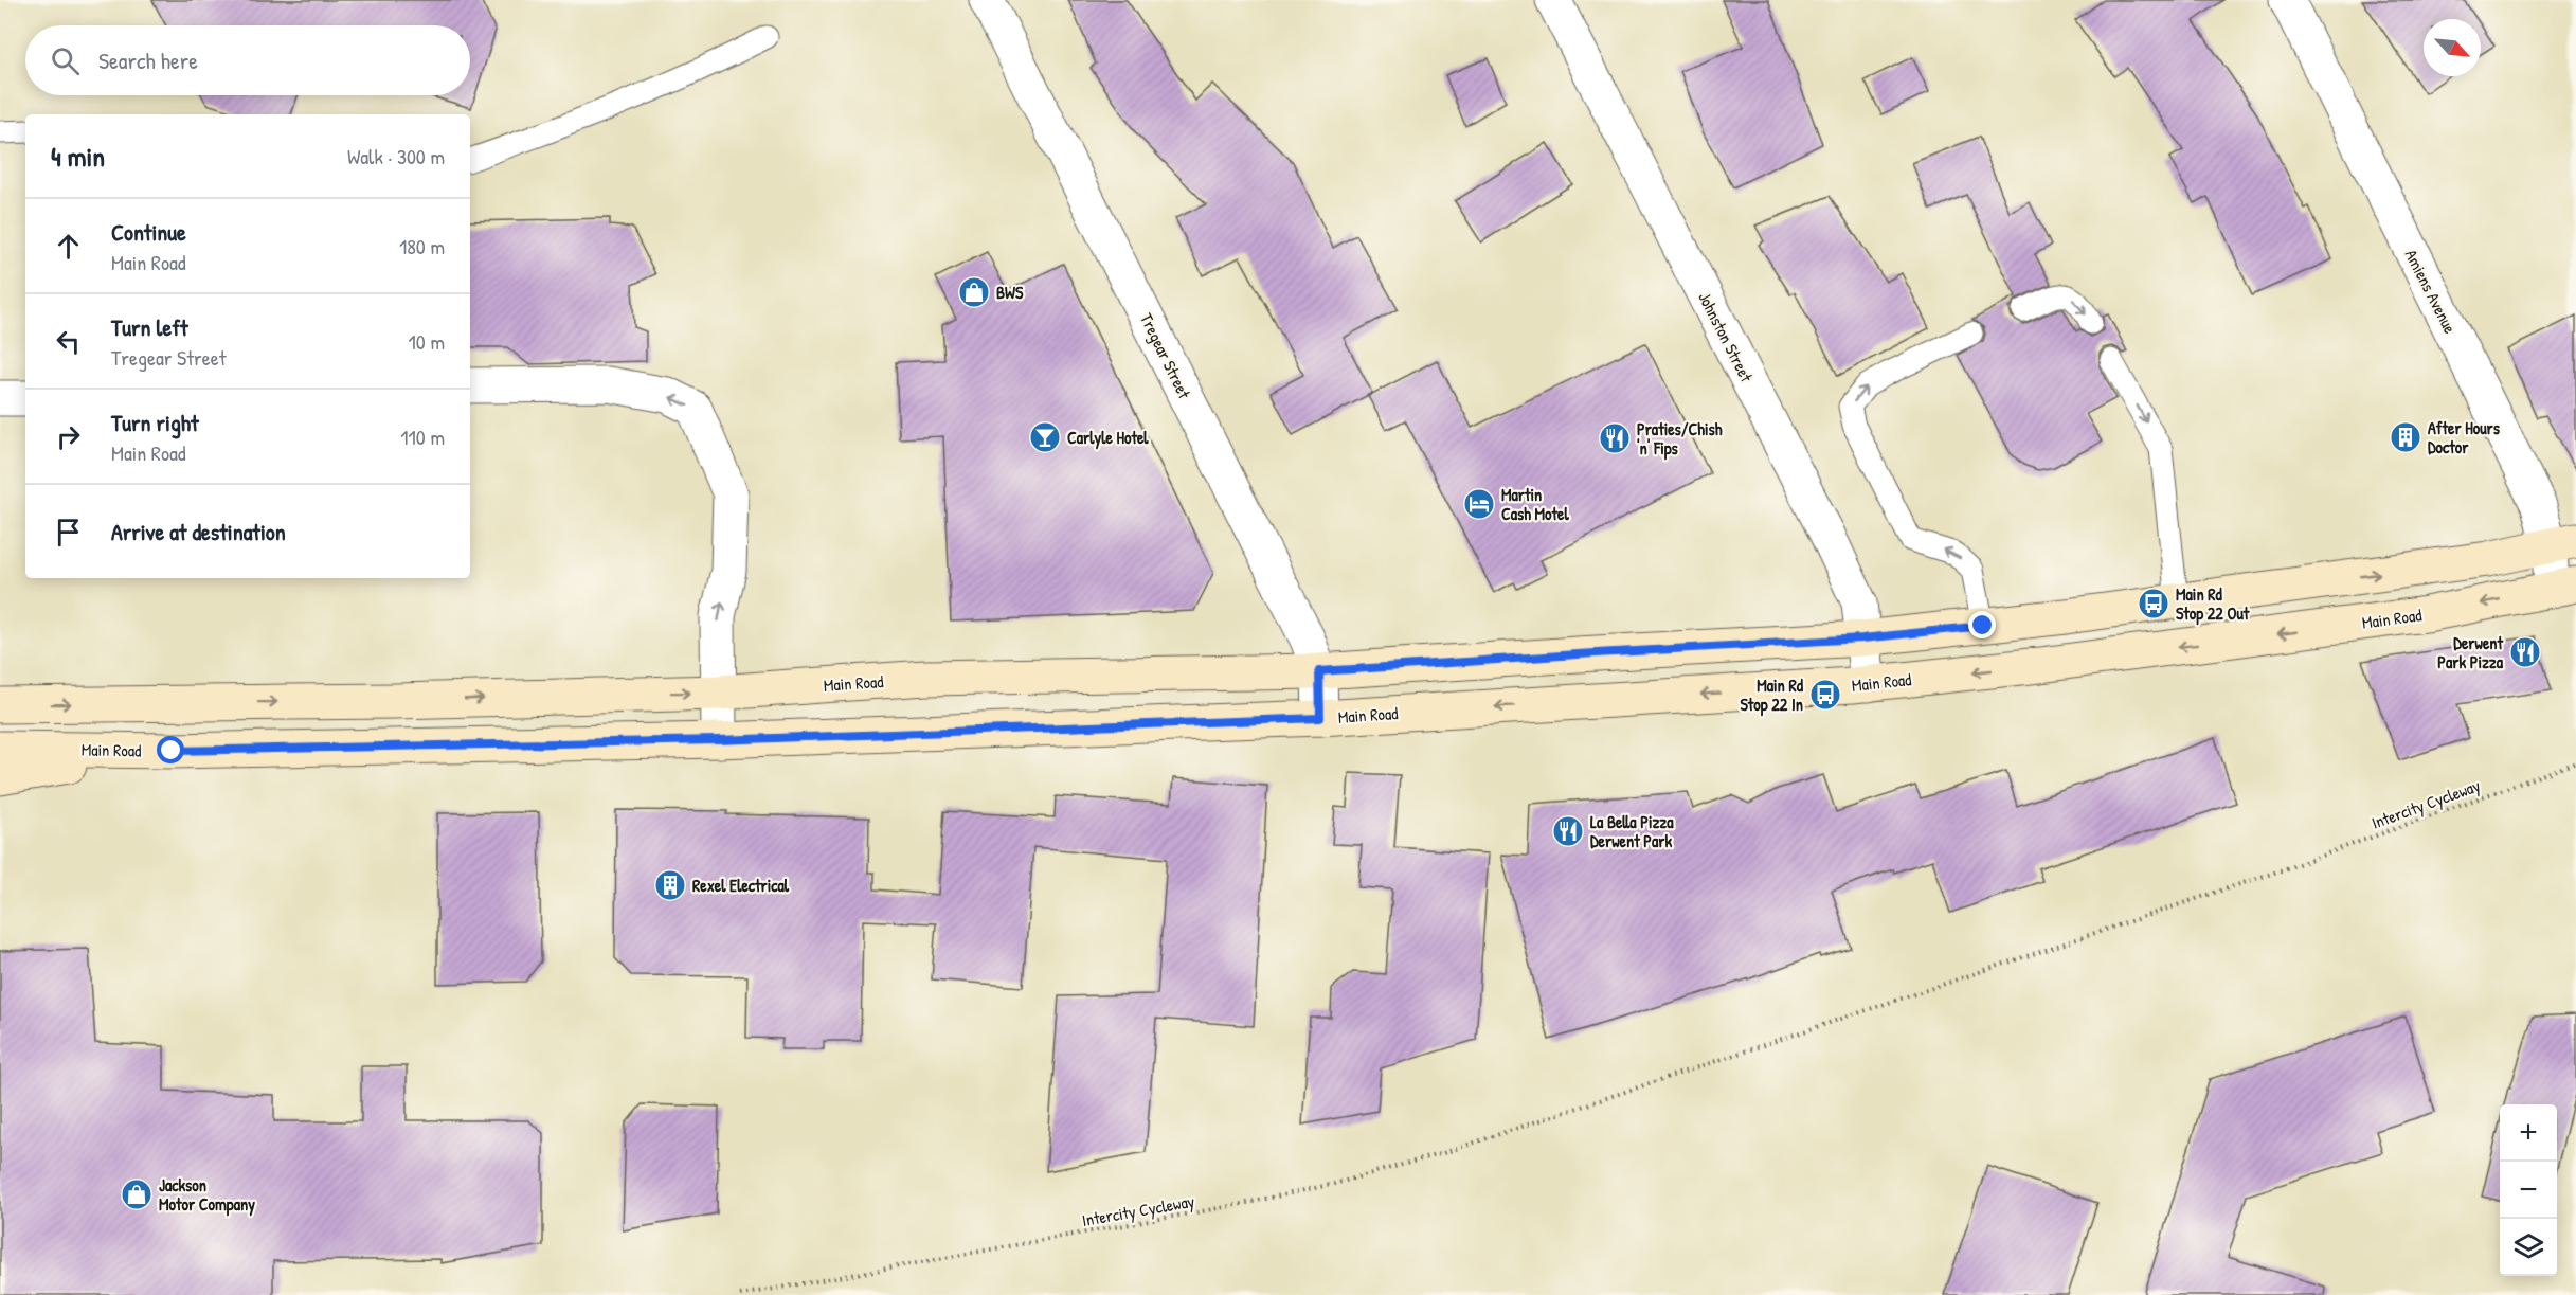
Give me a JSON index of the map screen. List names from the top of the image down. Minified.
{"streets":{"main road":["Main Road"],"street":["Amiens Avenue","Johnston Street","Tregear Street"],"path":["Intercity Cycleway"]},"crossings":[["Amiens Avenue","Main Road"],["Johnston Street","Main Road"],["Tregear Street","Main Road"]],"places":{"shop":["BWS","Jackson Motor Company"],"bar":["Carlyle Hotel"],"building":["After Hours Doctor","Rexel Electrical"],"restaurant":["Praties/Chish 'n' Fips","Derwent Park Pizza","La Bella Pizza Derwent Park"],"hotel":["Martin Cash Motel"],"bus stop":["Main Rd Stop 22 Out","Main Rd Stop 22 In"]},"north":"bottom right","page":{"search":"Search here","heading":["4 min","Walk · 300 m"],"list":[["Continue","Main Road","180 m"],["Turn left","Tregear Street","10 m"],["Turn right","Main Road","110 m"],"Arrive at destination"],"map_buttons":["+","−"]}}
